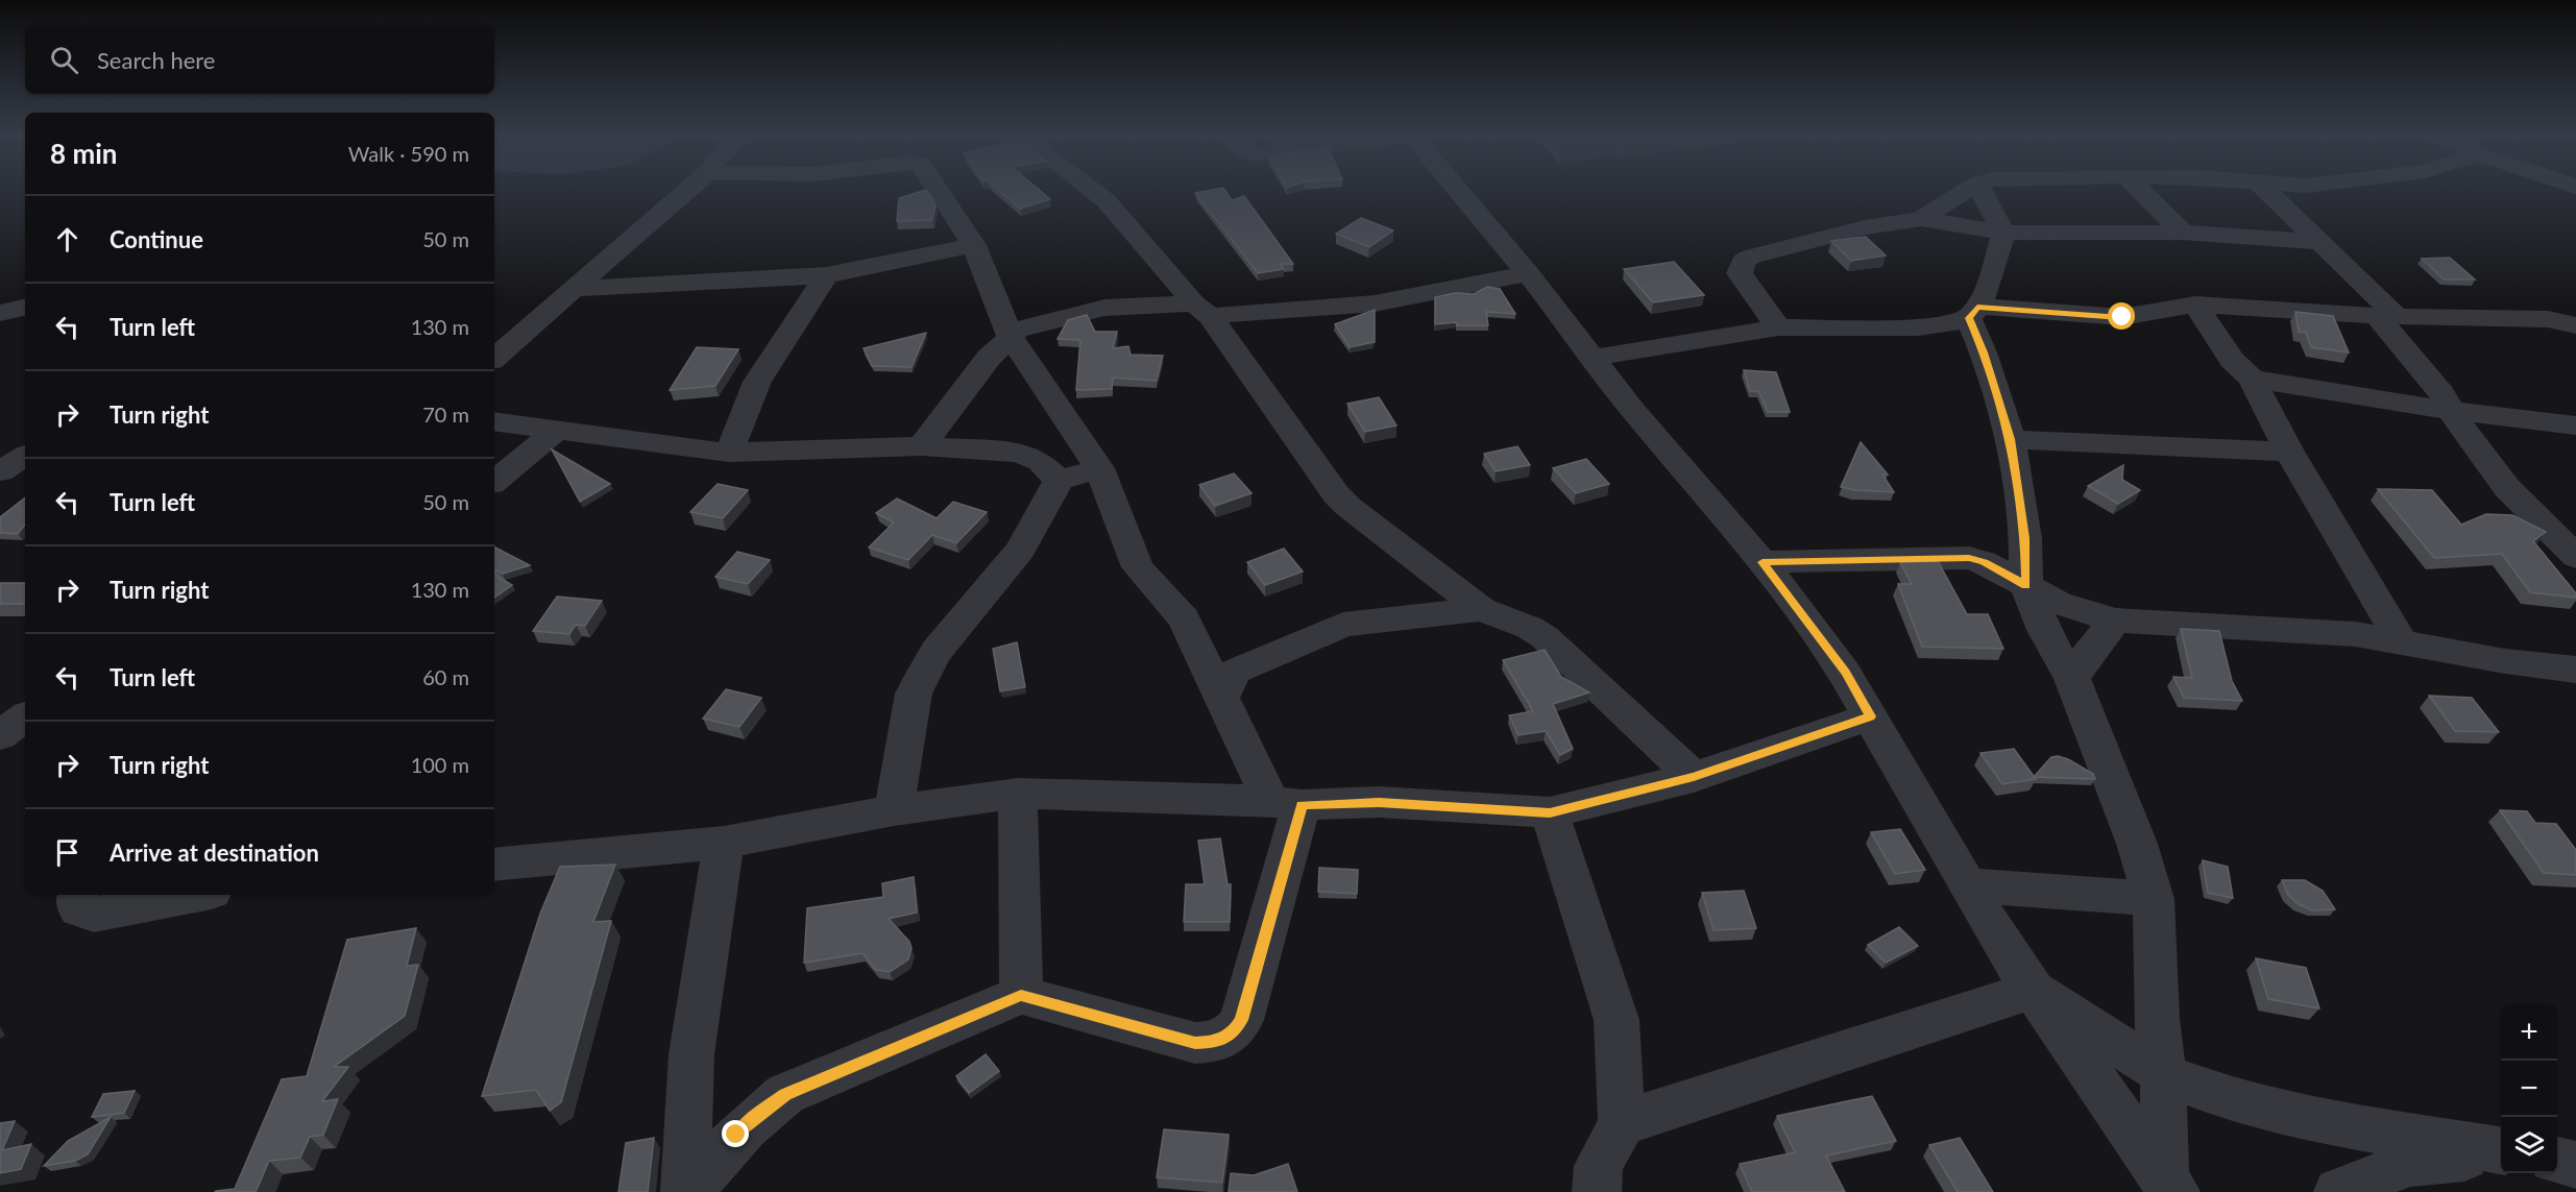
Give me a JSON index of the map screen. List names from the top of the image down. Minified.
{"page":{"search":"Search here","heading":["8 min","Walk · 590 m"],"list":[["Continue","50 m"],["Turn left","130 m"],["Turn right","70 m"],["Turn left","50 m"],["Turn right","130 m"],["Turn left","60 m"],["Turn right","100 m"],"Arrive at destination"],"map_buttons":["+","−"]}}
